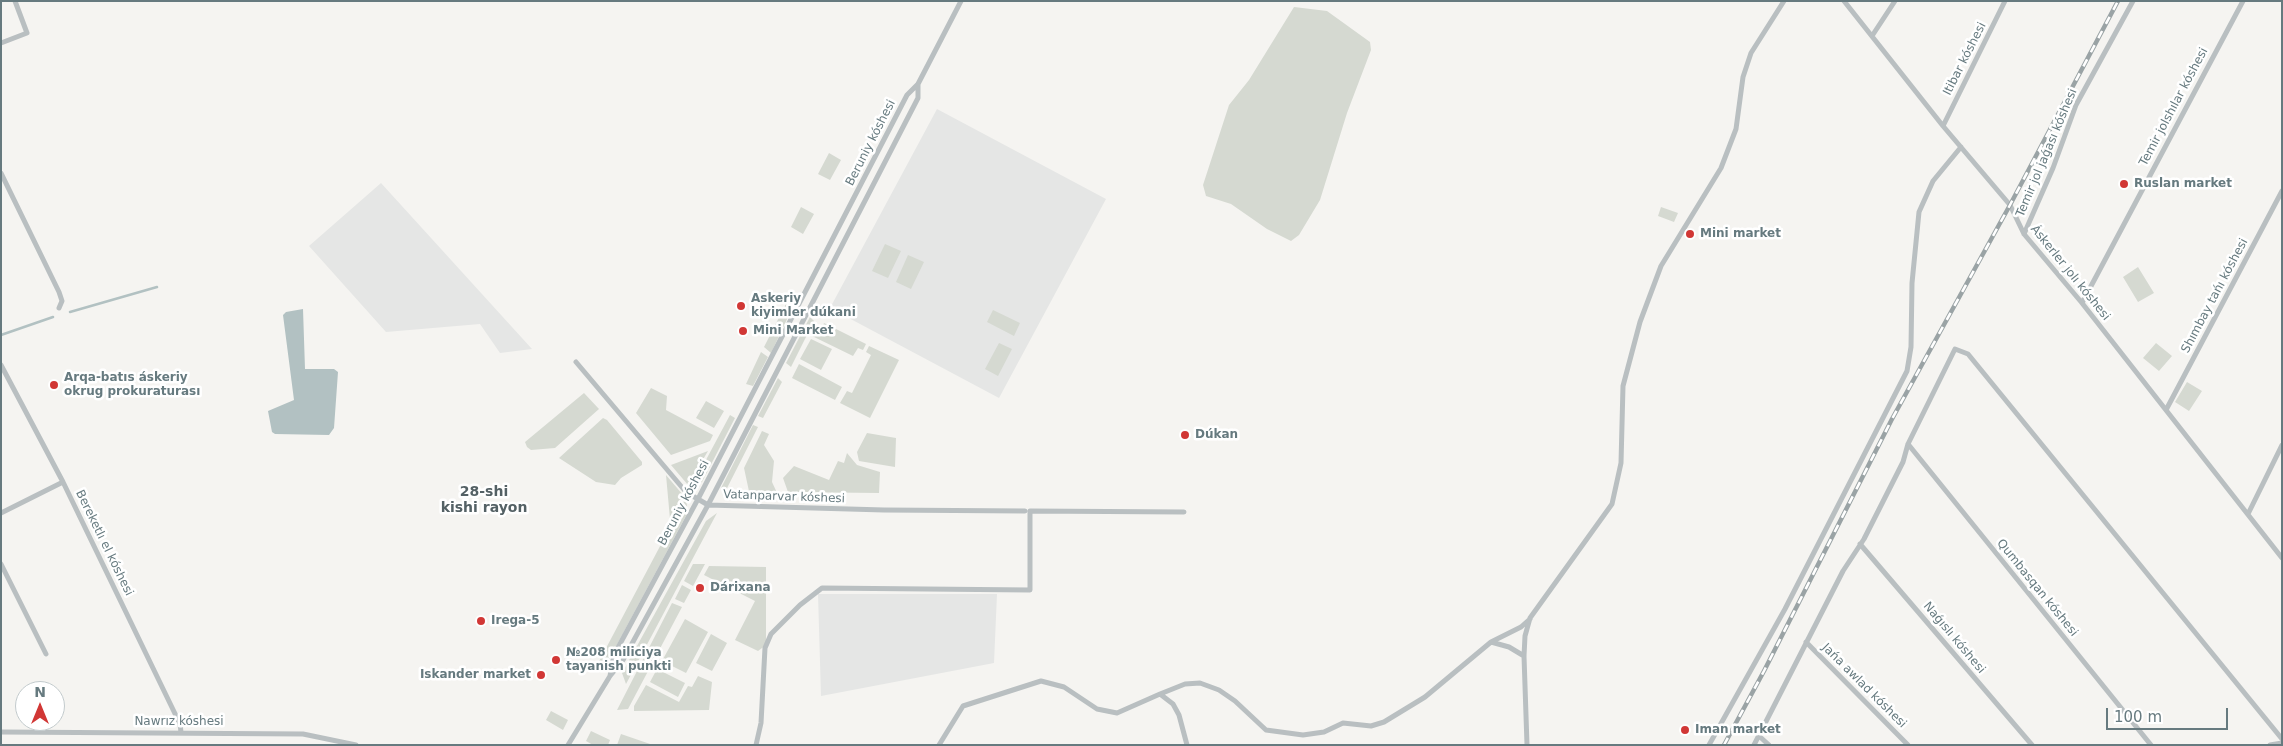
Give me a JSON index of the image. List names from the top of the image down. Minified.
{"streets":{"street":["Itibar kóshesi","Temir jolshılar kóshesi","Beruniy kóshesi","Temir jol jaǵası kóshesi","Áskerler jolı kóshesi","Shımbay tańı kóshesi","Vatanparvar kóshesi","Bereketlı el kóshesi","Qumbasqan kóshesi","Naǵıslı kóshesi","Jańa awlad kóshesi","Nawrız kóshesi"]},"crossings":[["Itibar kóshesi","Áskerler jolı kóshesi"],["Temir jolshılar kóshesi","Áskerler jolı kóshesi"],["Beruniy kóshesi","Vatanparvar kóshesi"],["Temir jol jaǵası kóshesi","Áskerler jolı kóshesi"],["Áskerler jolı kóshesi","Shımbay tańı kóshesi"],["Bereketlı el kóshesi","Nawrız kóshesi"]],"districts":["28-shi kishi rayon"],"places":["Ruslan market","Mini market","Askeriy kiyimler dúkani","Mini Market","Arqa-batıs áskeriy okrug prokuraturası","Dúkan","Dárixana","Irega-5","№208 miliciya tayanish punkti","Iskander market","Iman market"],"scale_bar":"100 m","north":"top"}
